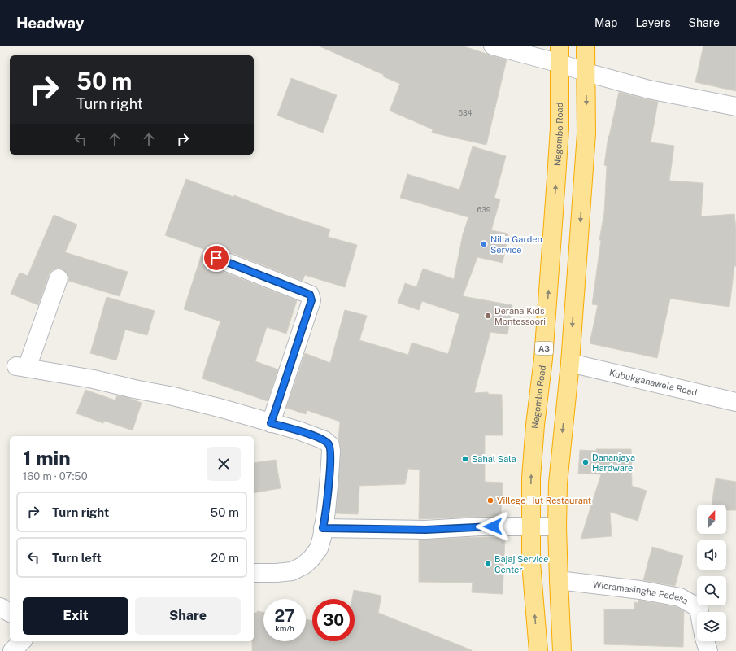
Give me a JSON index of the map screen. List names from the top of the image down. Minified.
{"streets":{"highway":["Negombo Road","A3"],"street":["Kubukgahawela Road","Wicramasingha Pedesa"]},"places":["Nilla Garden Service","Derana Kids Montessoori","Sahal Sala","Dananjaya Hardware","Villege Hut Restaurant","Bajaj Service Center"],"house_numbers":["634","639"],"north":"top","page":{"header":"Headway","nav":["Map","Layers","Share"],"turn":["50 m","Turn right"],"heading":["1 min","160 m · 07:50"],"list":[{"name":"Turn right","value":"50 m"},{"name":"Turn left","value":"20 m"}],"buttons":["Exit","Share"],"speed":"27 km/h","limit":"30"}}
